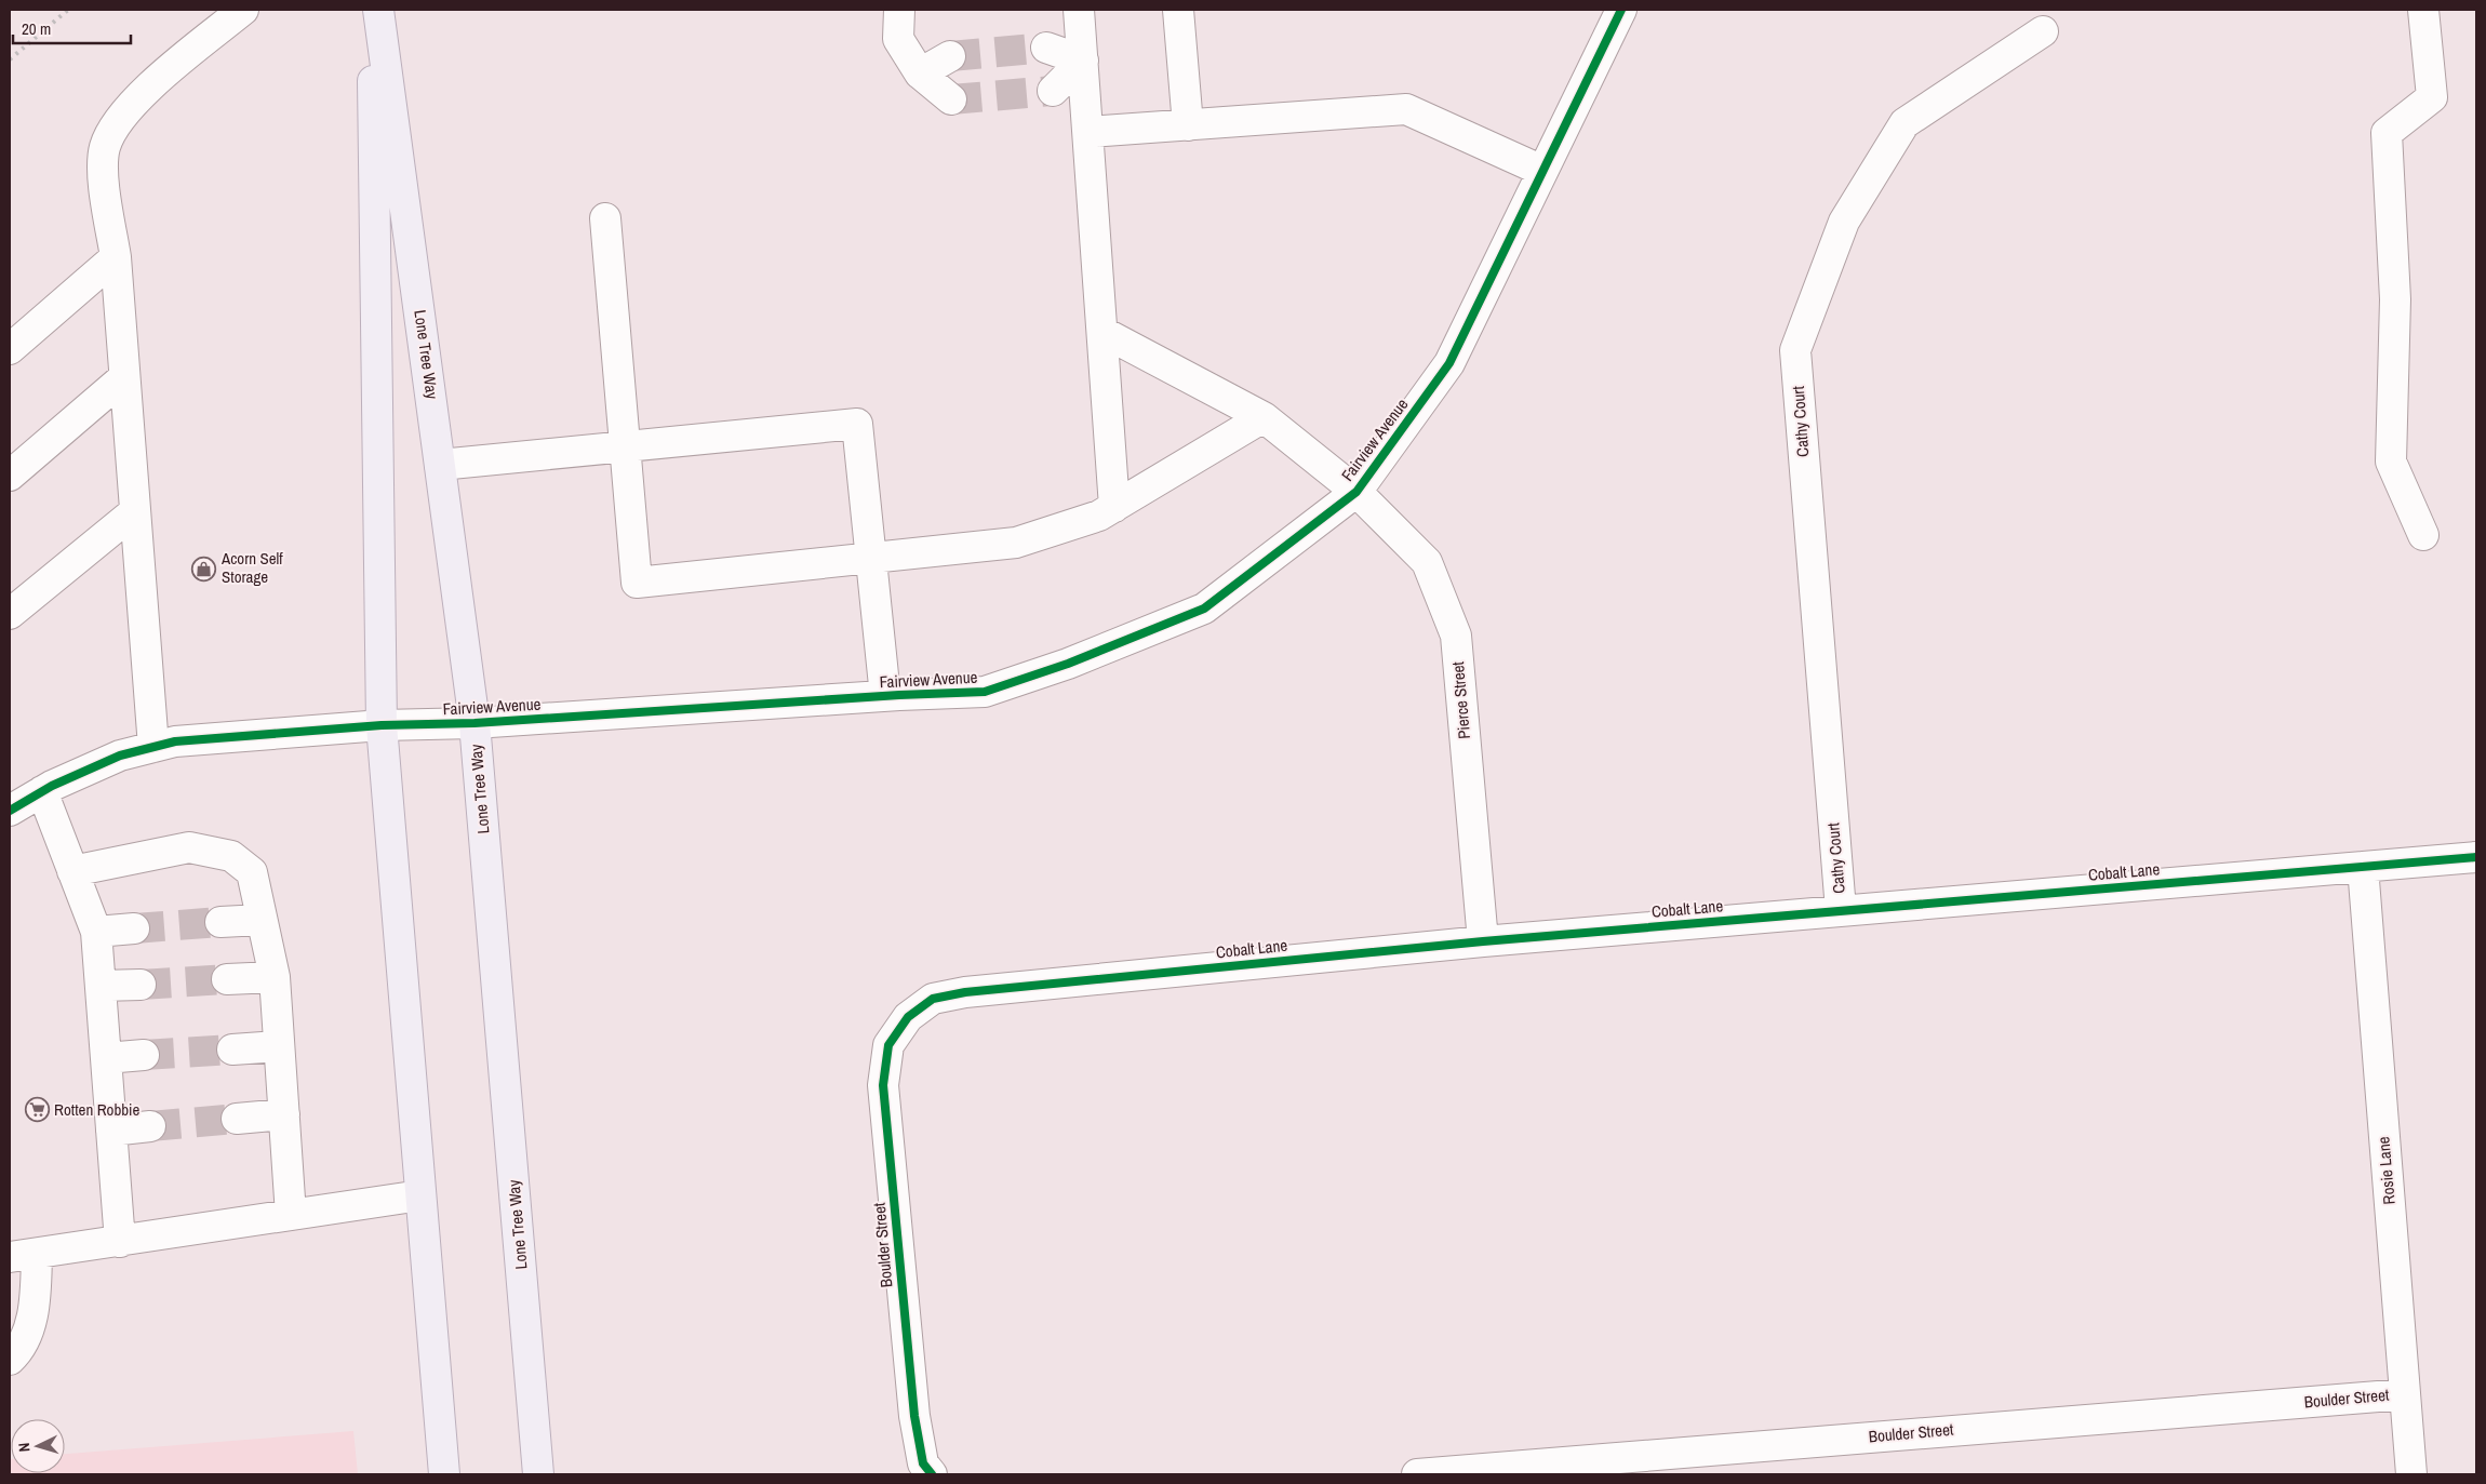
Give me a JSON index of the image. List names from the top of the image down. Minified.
{"streets":{"main road":["Lone Tree Way"],"street":["Cathy Court","Fairview Avenue","Pierce Street","Cobalt Lane","Rosie Lane","Boulder Street"]},"crossings":[["Lone Tree Way","Fairview Avenue"],["Cathy Court","Cobalt Lane"],["Fairview Avenue","Pierce Street"],["Pierce Street","Cobalt Lane"],["Cobalt Lane","Rosie Lane"],["Cobalt Lane","Boulder Street"],["Rosie Lane","Boulder Street"]],"places":{"shop":["Acorn Self Storage"],"supermarket":["Rotten Robbie"]},"scale_bar":"20 m","north":"left"}
